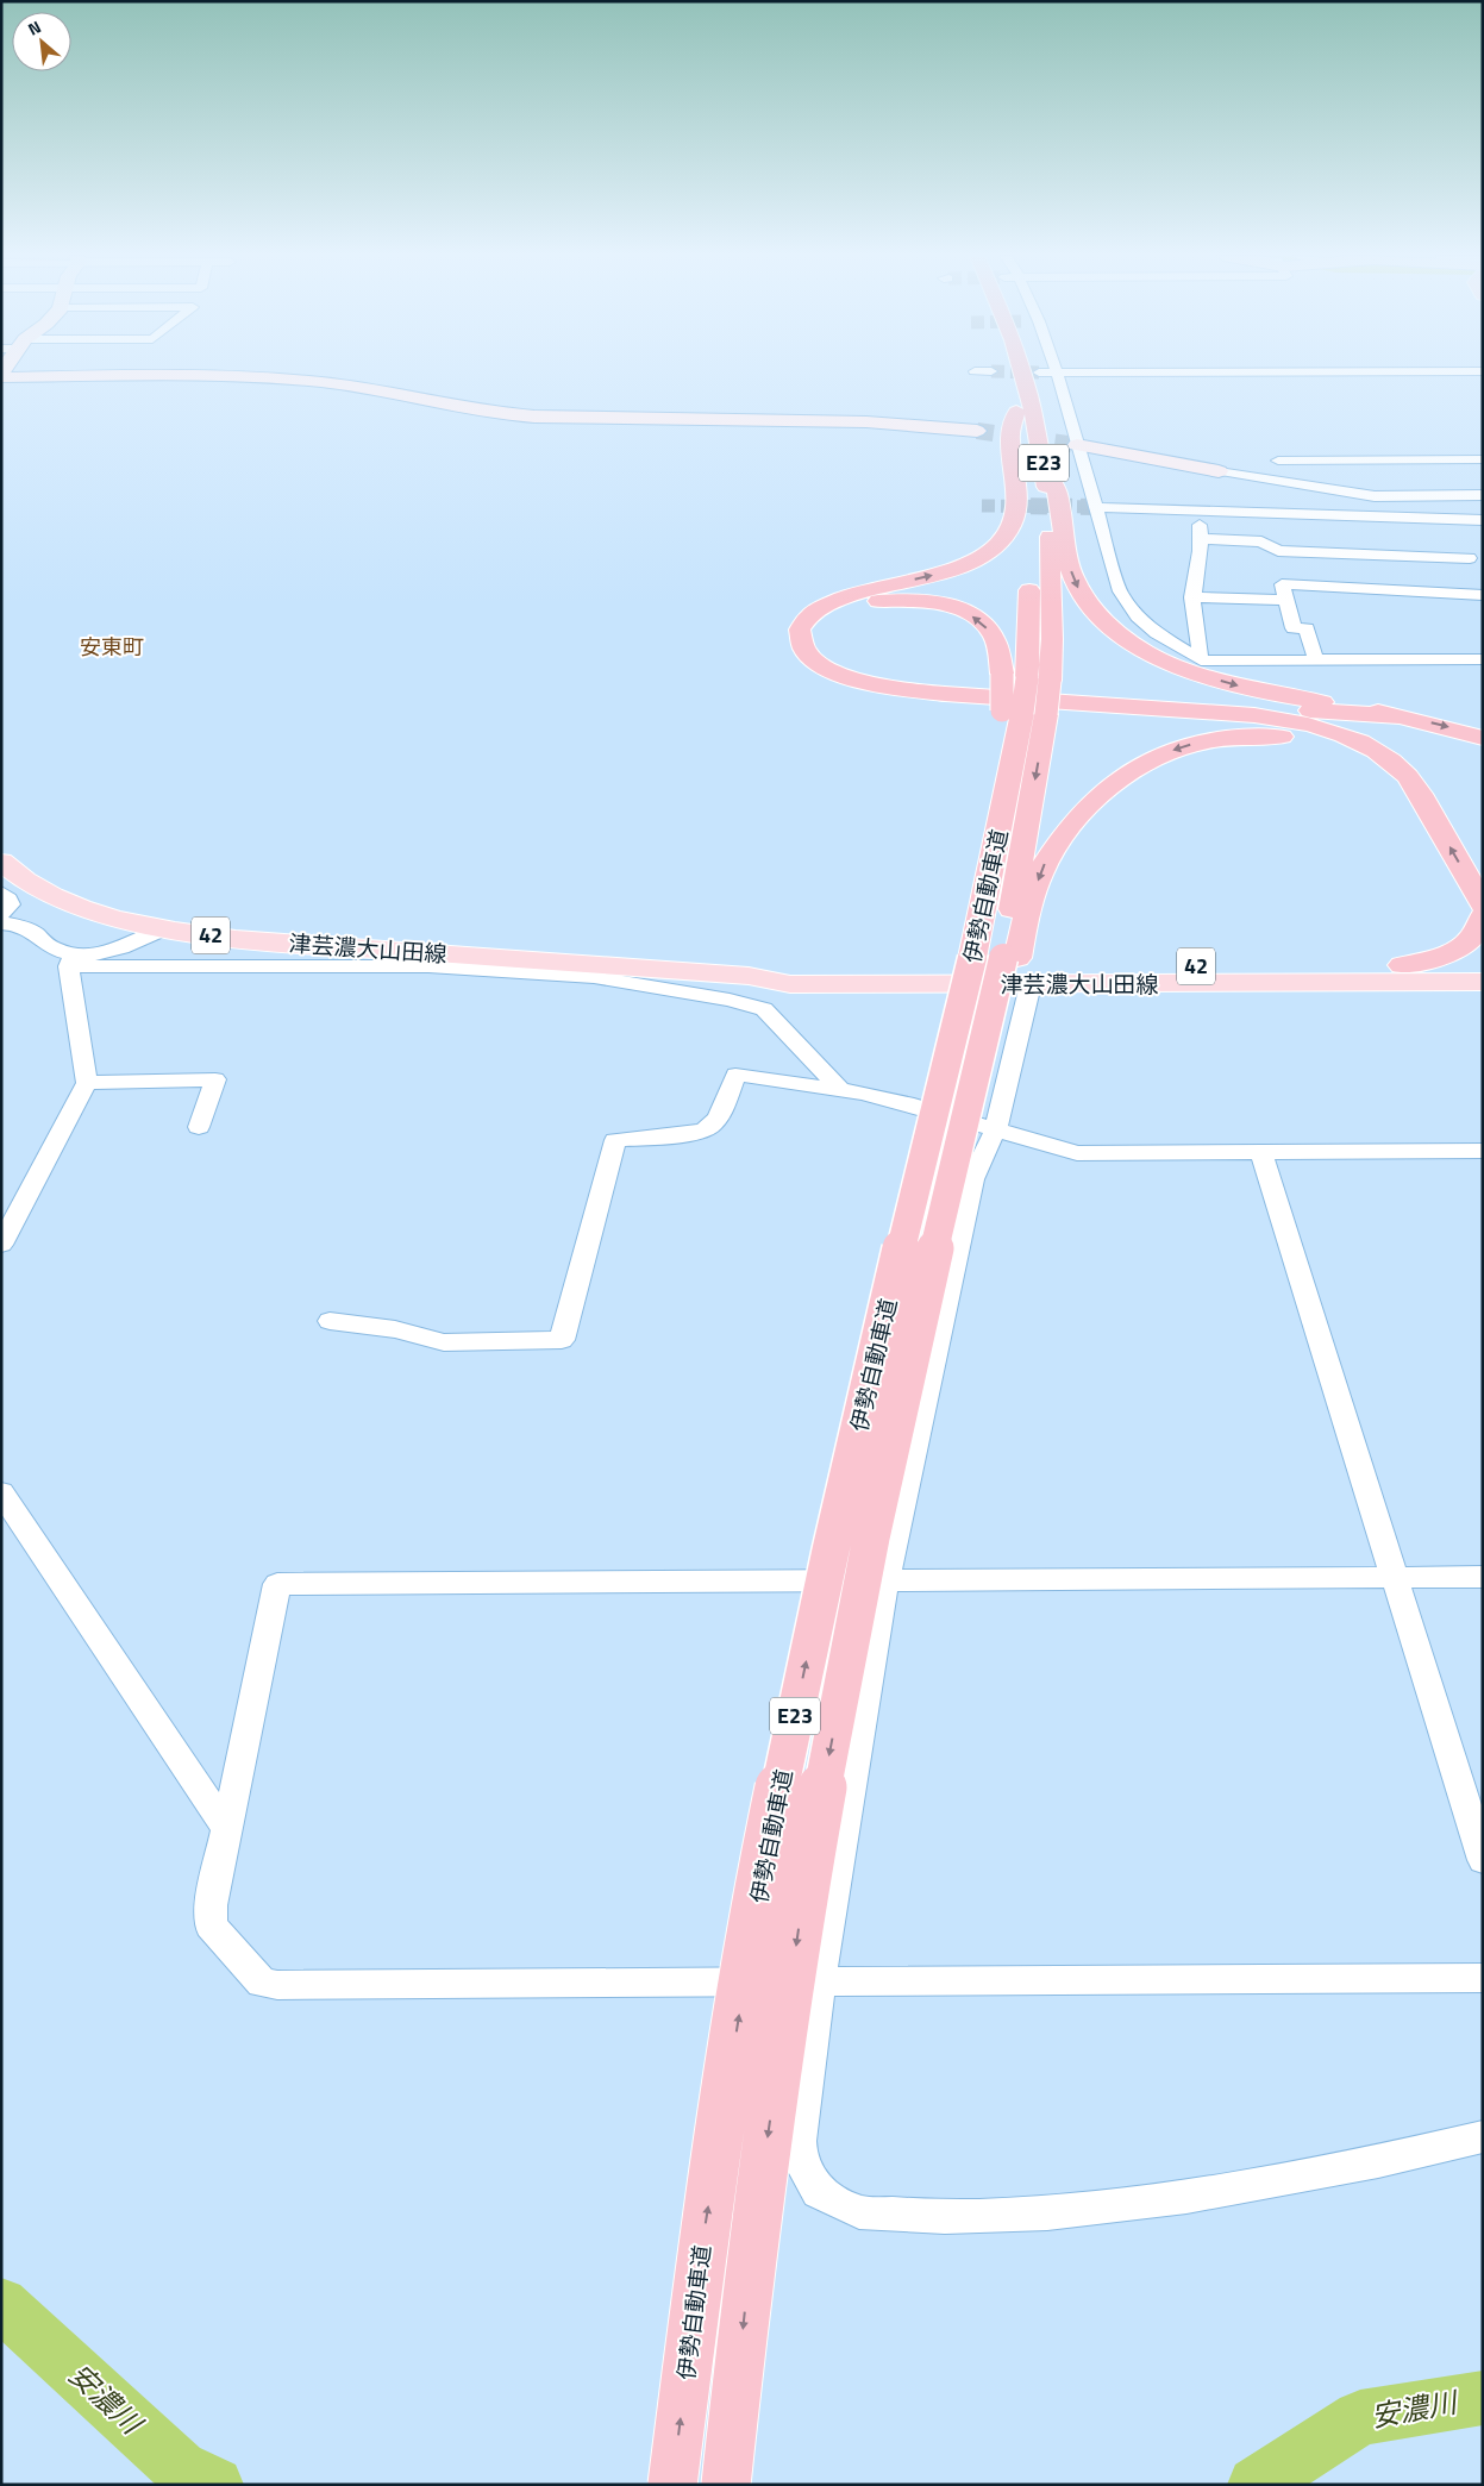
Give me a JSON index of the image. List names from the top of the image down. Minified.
{"streets":{"highway":["E23","伊勢自動車道"],"main road":["42","津芸濃大山田線"]},"crossings":[["伊勢自動車道","津芸濃大山田線"]],"districts":["安東町"],"water":["安濃川"],"north":"top left"}
